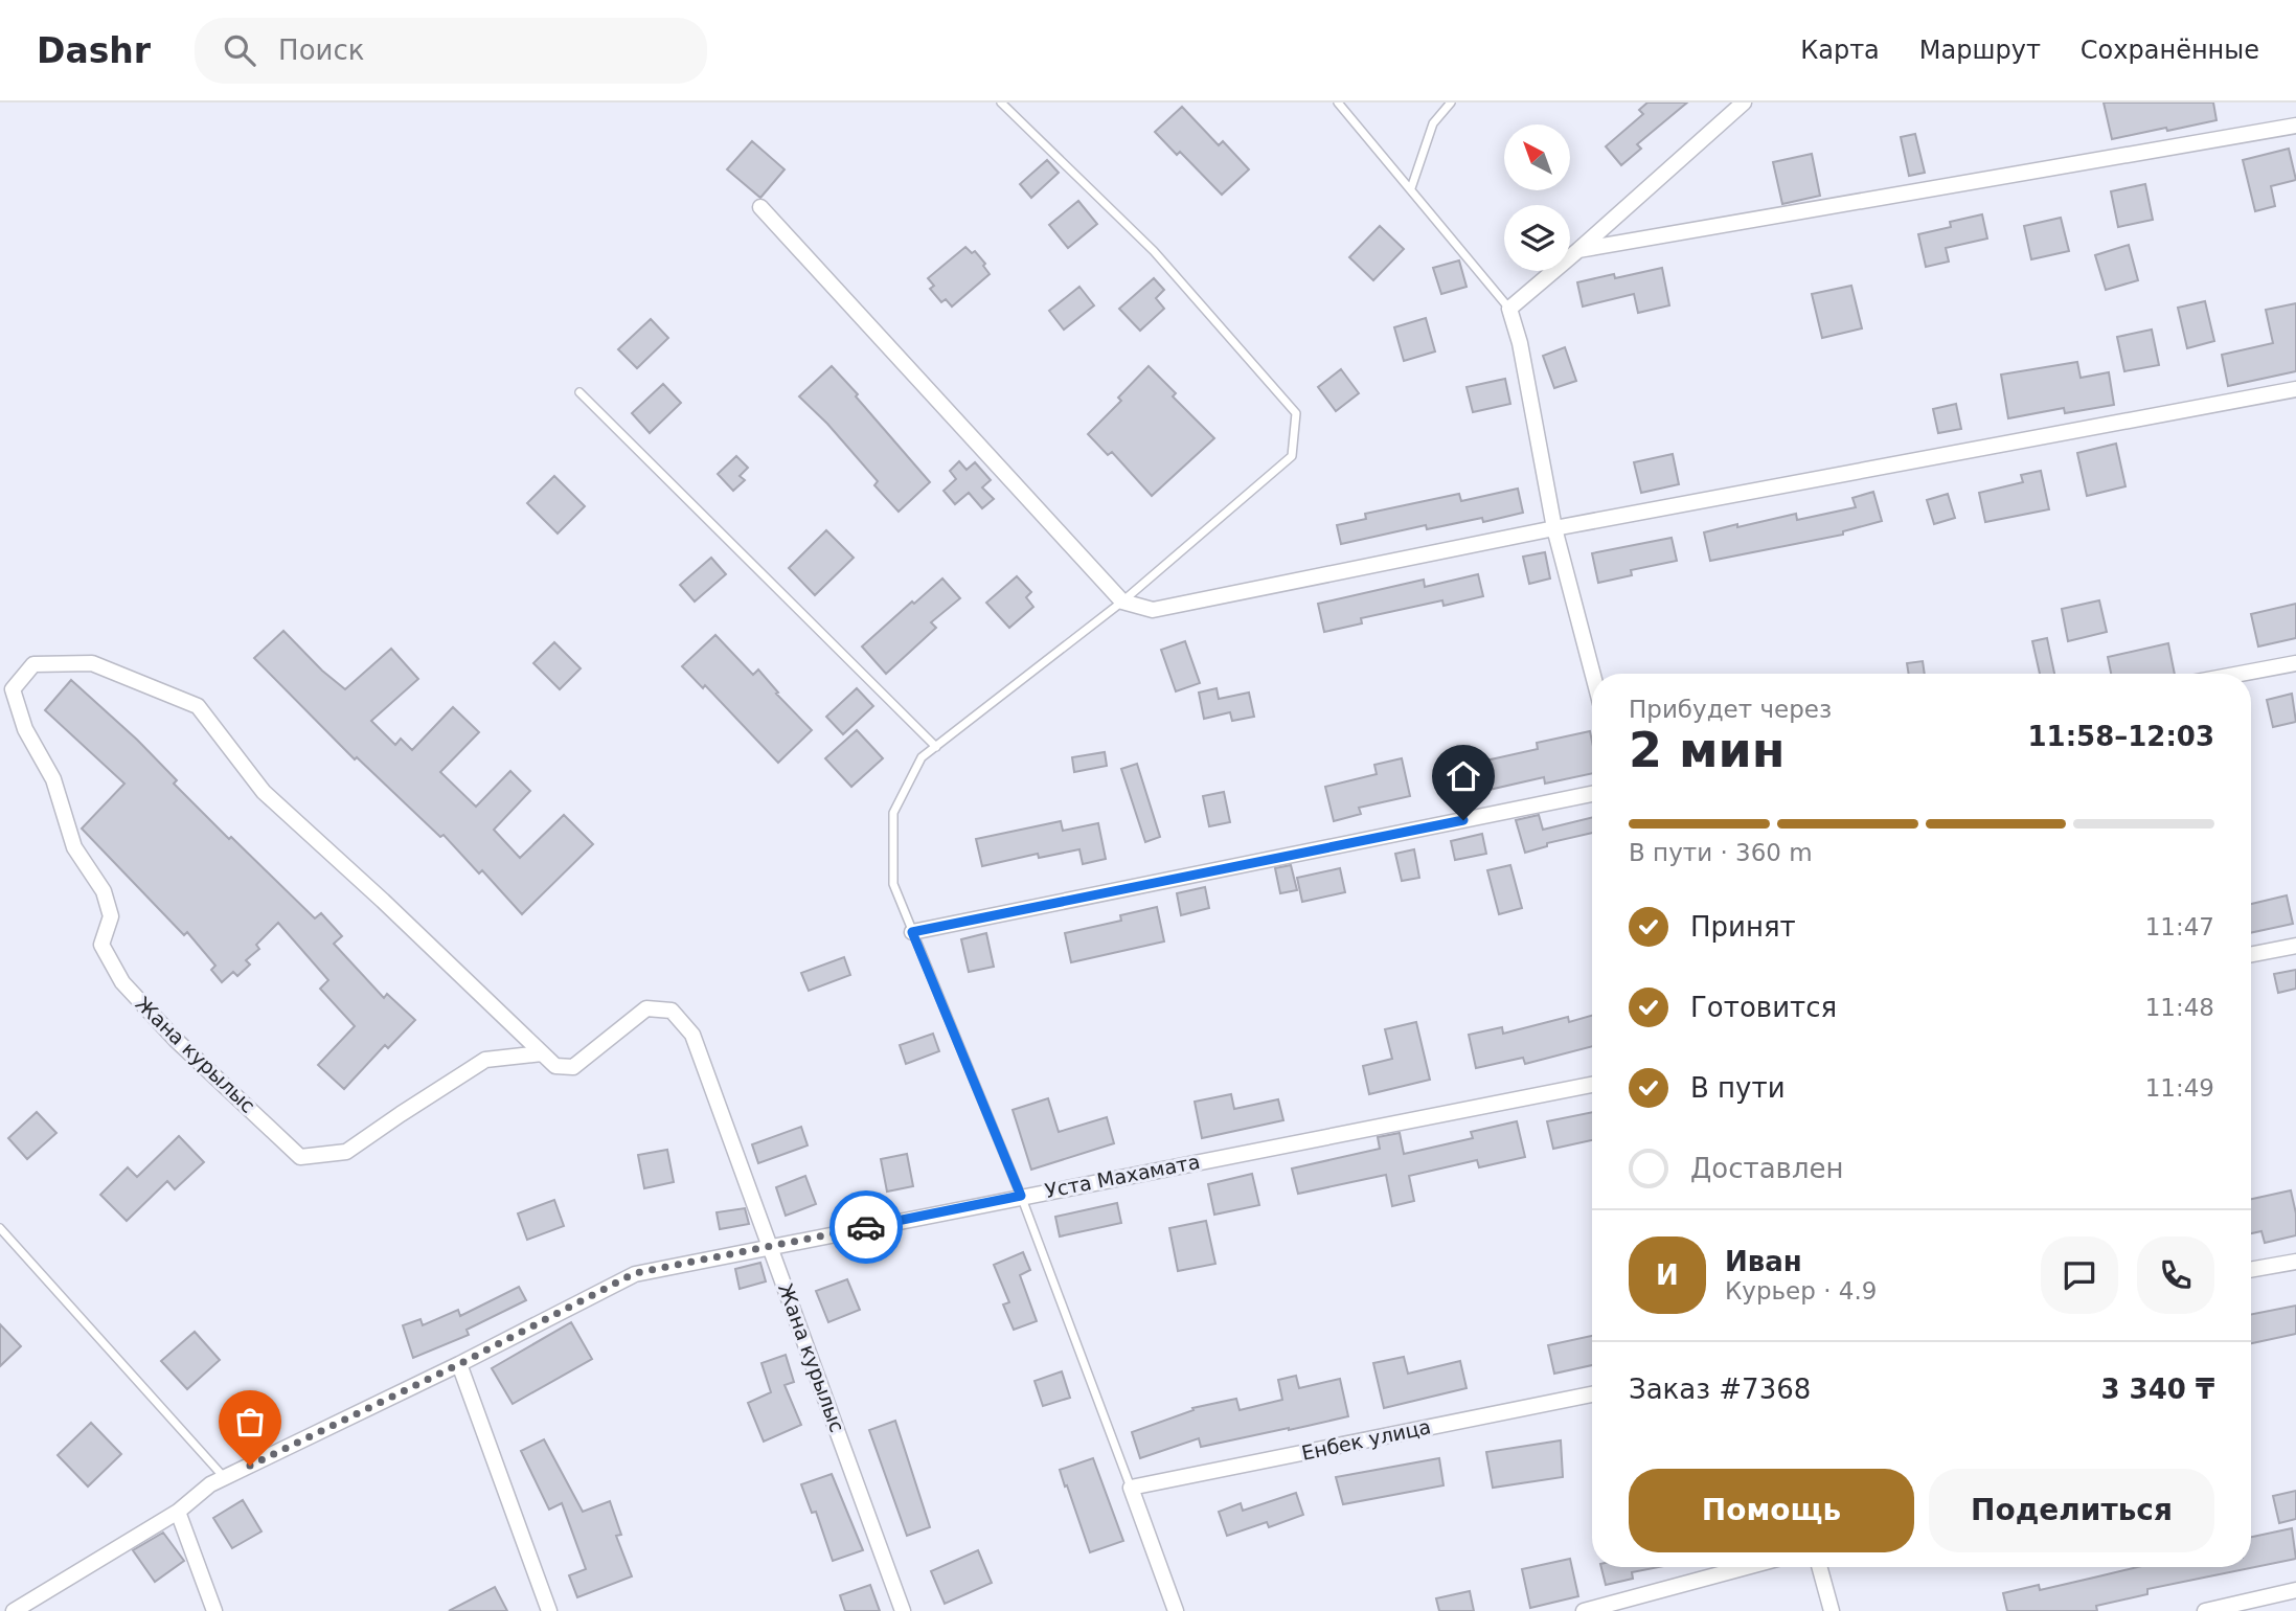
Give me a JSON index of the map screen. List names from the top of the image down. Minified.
{"streets":{"street":["Жана курылыс","Уста Махамата","Енбек улица"]},"crossings":[["Жана курылыс","Уста Махамата"]],"north":"top left","page":{"header":"Dashr","search":"Поиск","nav":["Карта","Маршрут","Сохранённые"],"heading":["2 мин","Прибудет через","11:58–12:03"],"panel":["Иван","Курьер · 4.9","Заказ #7368","3 340 ₸"],"bar":"В пути · 360 m","list":[["Принят","11:47"],["Готовится","11:48"],["В пути","11:49"],"Доставлен"],"round":"И","buttons":["Помощь","Поделиться"]}}
